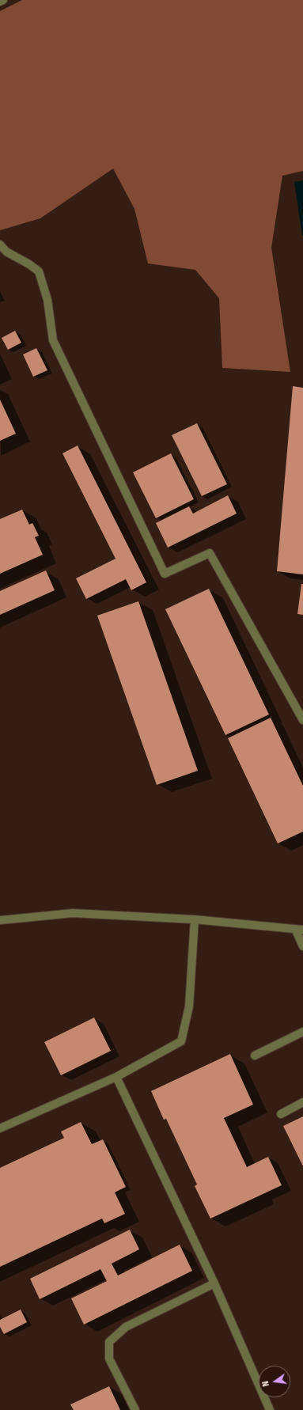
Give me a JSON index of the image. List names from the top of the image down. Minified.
{"north":"left"}
